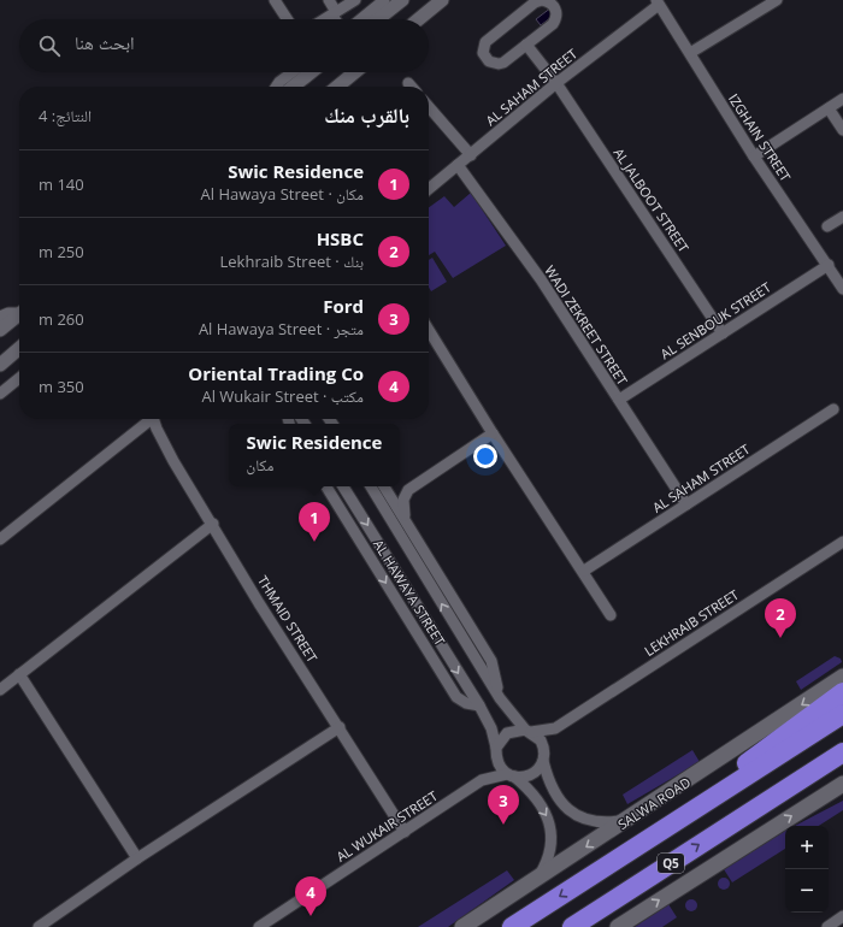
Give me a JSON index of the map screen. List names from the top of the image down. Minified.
{"streets":{"highway":["SALWA ROAD","Q5"],"street":["AL SAHAM STREET","IZGHAIN STREET","AL JALBOOT STREET","AL SENBOUK STREET","WADI ZEKREET STREET","AL HAWAYA STREET","THMAID STREET","LEKHRAIB STREET","AL WUKAIR STREET"]},"crossings":[["AL SAHAM STREET","IZGHAIN STREET"],["AL SAHAM STREET","AL JALBOOT STREET"],["AL SAHAM STREET","WADI ZEKREET STREET"],["IZGHAIN STREET","AL SENBOUK STREET"],["AL JALBOOT STREET","AL SENBOUK STREET"],["AL SENBOUK STREET","WADI ZEKREET STREET"],["AL HAWAYA STREET","LEKHRAIB STREET"],["AL HAWAYA STREET","AL WUKAIR STREET"],["THMAID STREET","AL WUKAIR STREET"],["LEKHRAIB STREET","AL WUKAIR STREET"]],"page":{"search":"ابحث هنا","heading":["بالقرب منك","النتائج: 4"],"list":[{"mark":"1","name":"Swic Residence","note":"مكان · Al Hawaya Street","value":"140 m"},{"mark":"2","name":"HSBC","note":"بنك · Lekhraib Street","value":"250 m"},{"mark":"3","name":"Ford","note":"متجر · Al Hawaya Street","value":"260 m"},{"mark":"4","name":"Oriental Trading Co","note":"مكتب · Al Wukair Street","value":"350 m"}],"popup":["Swic Residence","مكان"],"pins":["1","2","3","4"],"map_buttons":["+","−"]}}
